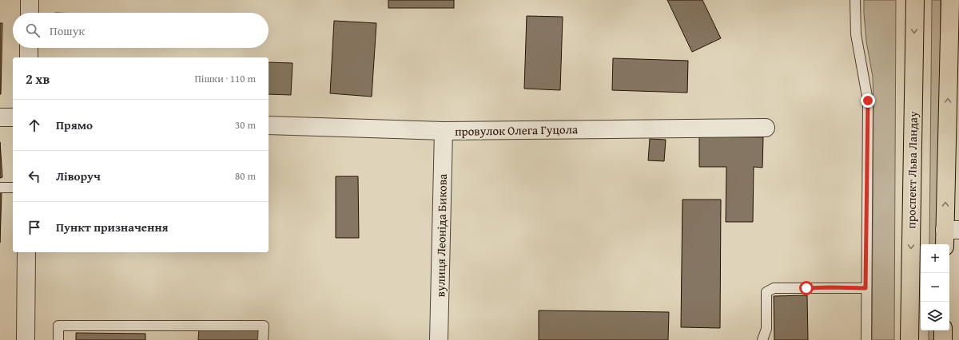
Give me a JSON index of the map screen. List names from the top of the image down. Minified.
{"streets":{"main road":["проспект Льва Ландау"],"street":["провулок Олега Гуцола","вулиця Леоніда Бикова"]},"crossings":[["провулок Олега Гуцола","вулиця Леоніда Бикова"]],"page":{"search":"Пошук","heading":["2 хв","Пішки · 110 m"],"list":[["Прямо","30 m"],["Ліворуч","80 m"],"Пункт призначення"],"map_buttons":["+","−"]}}
